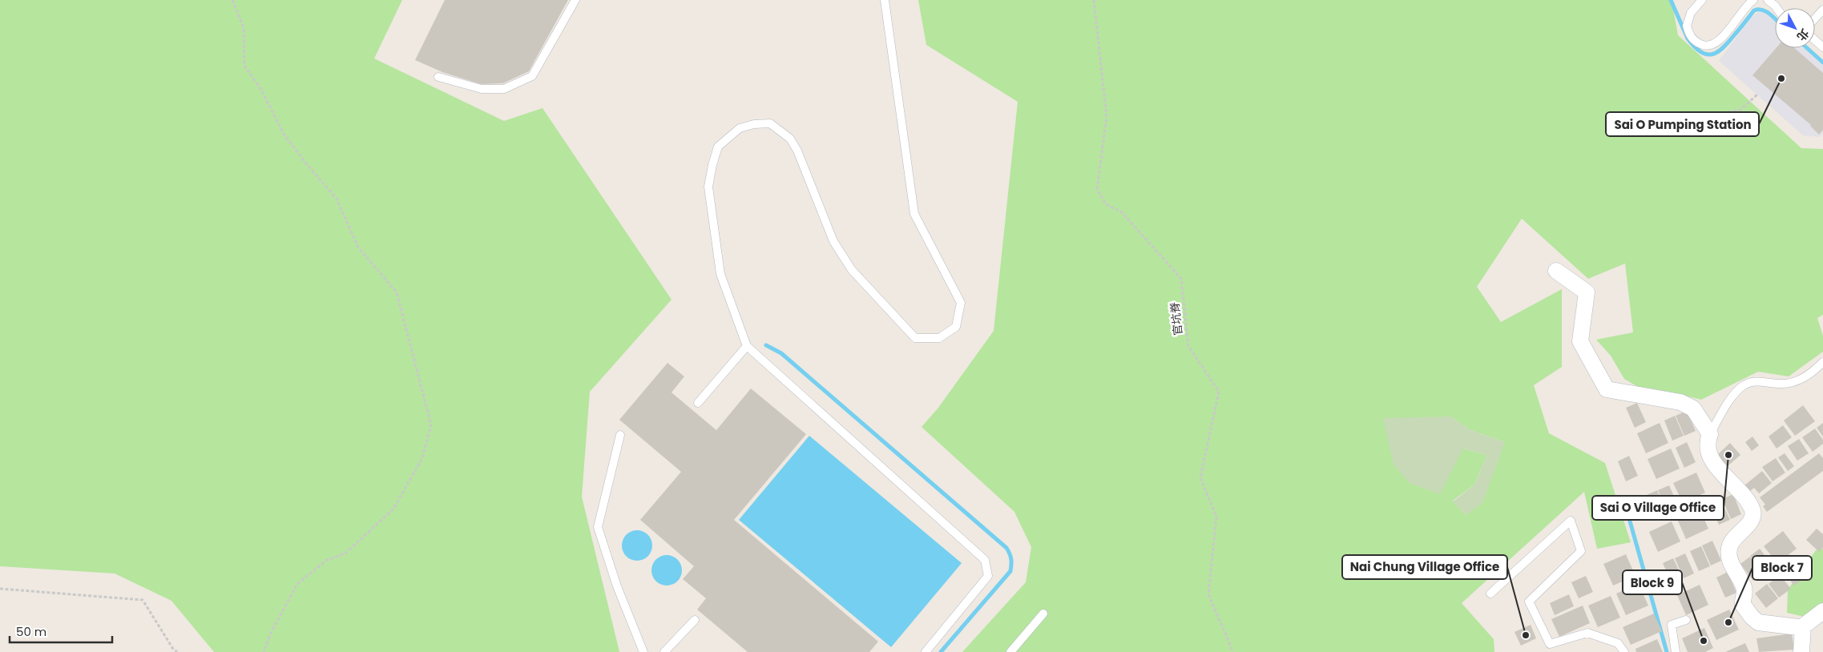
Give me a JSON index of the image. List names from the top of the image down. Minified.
{"streets":{"path":["官坑脊"]},"places":["Sai O Pumping Station","Sai O Village Office","Block 7","Nai Chung Village Office","Block 9"],"scale_bar":"50 m","north":"bottom right"}
